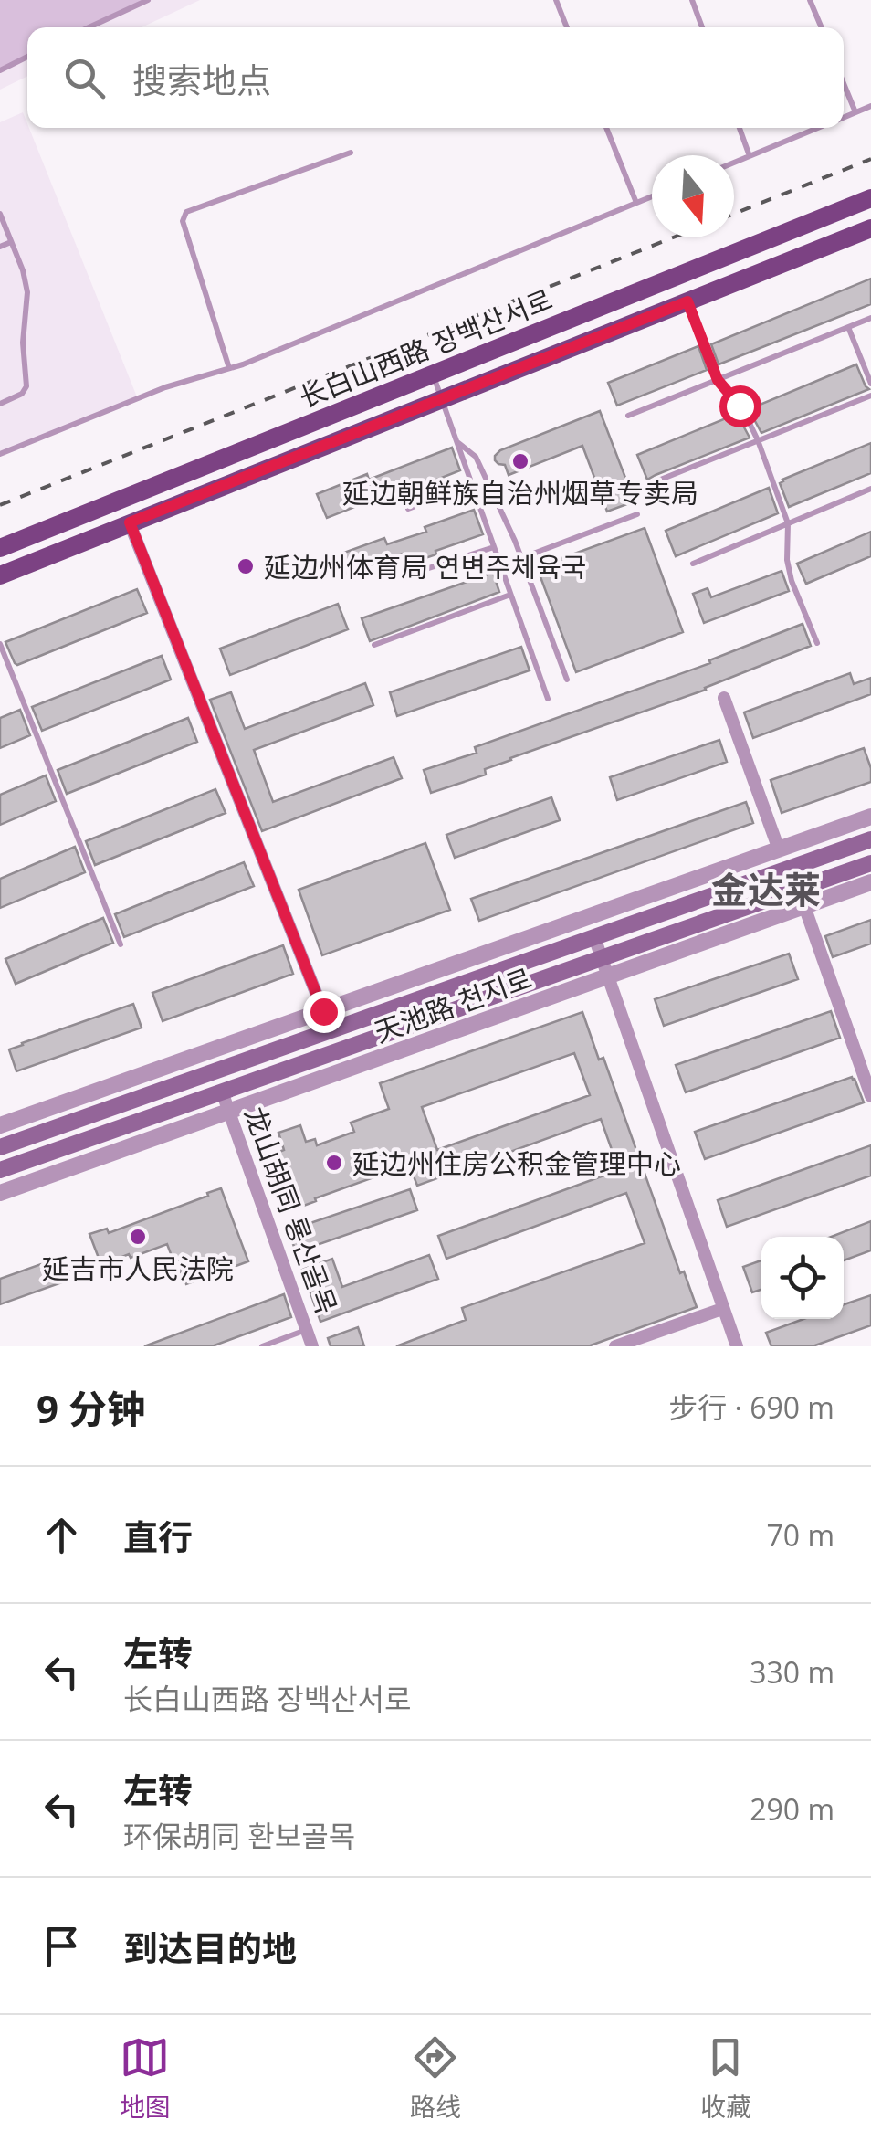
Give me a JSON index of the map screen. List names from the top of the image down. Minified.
{"streets":{"main road":["长白山西路 장백산서로","天池路 천지로"],"street":["龙山胡同 룡산골목"]},"crossings":[["天池路 천지로","龙山胡同 룡산골목"]],"districts":["金达莱"],"places":["延边朝鲜族自治州烟草专卖局","延边州体育局 연변주체육국","延边州住房公积金管理中心","延吉市人民法院"],"north":"bottom","page":{"search":"搜索地点","heading":["9 分钟","步行 · 690 m"],"list":[["直行","70 m"],["左转","长白山西路 장백산서로","330 m"],["左转","环保胡同 환보골목","290 m"],"到达目的地"],"nav":["地图","路线","收藏"]}}
